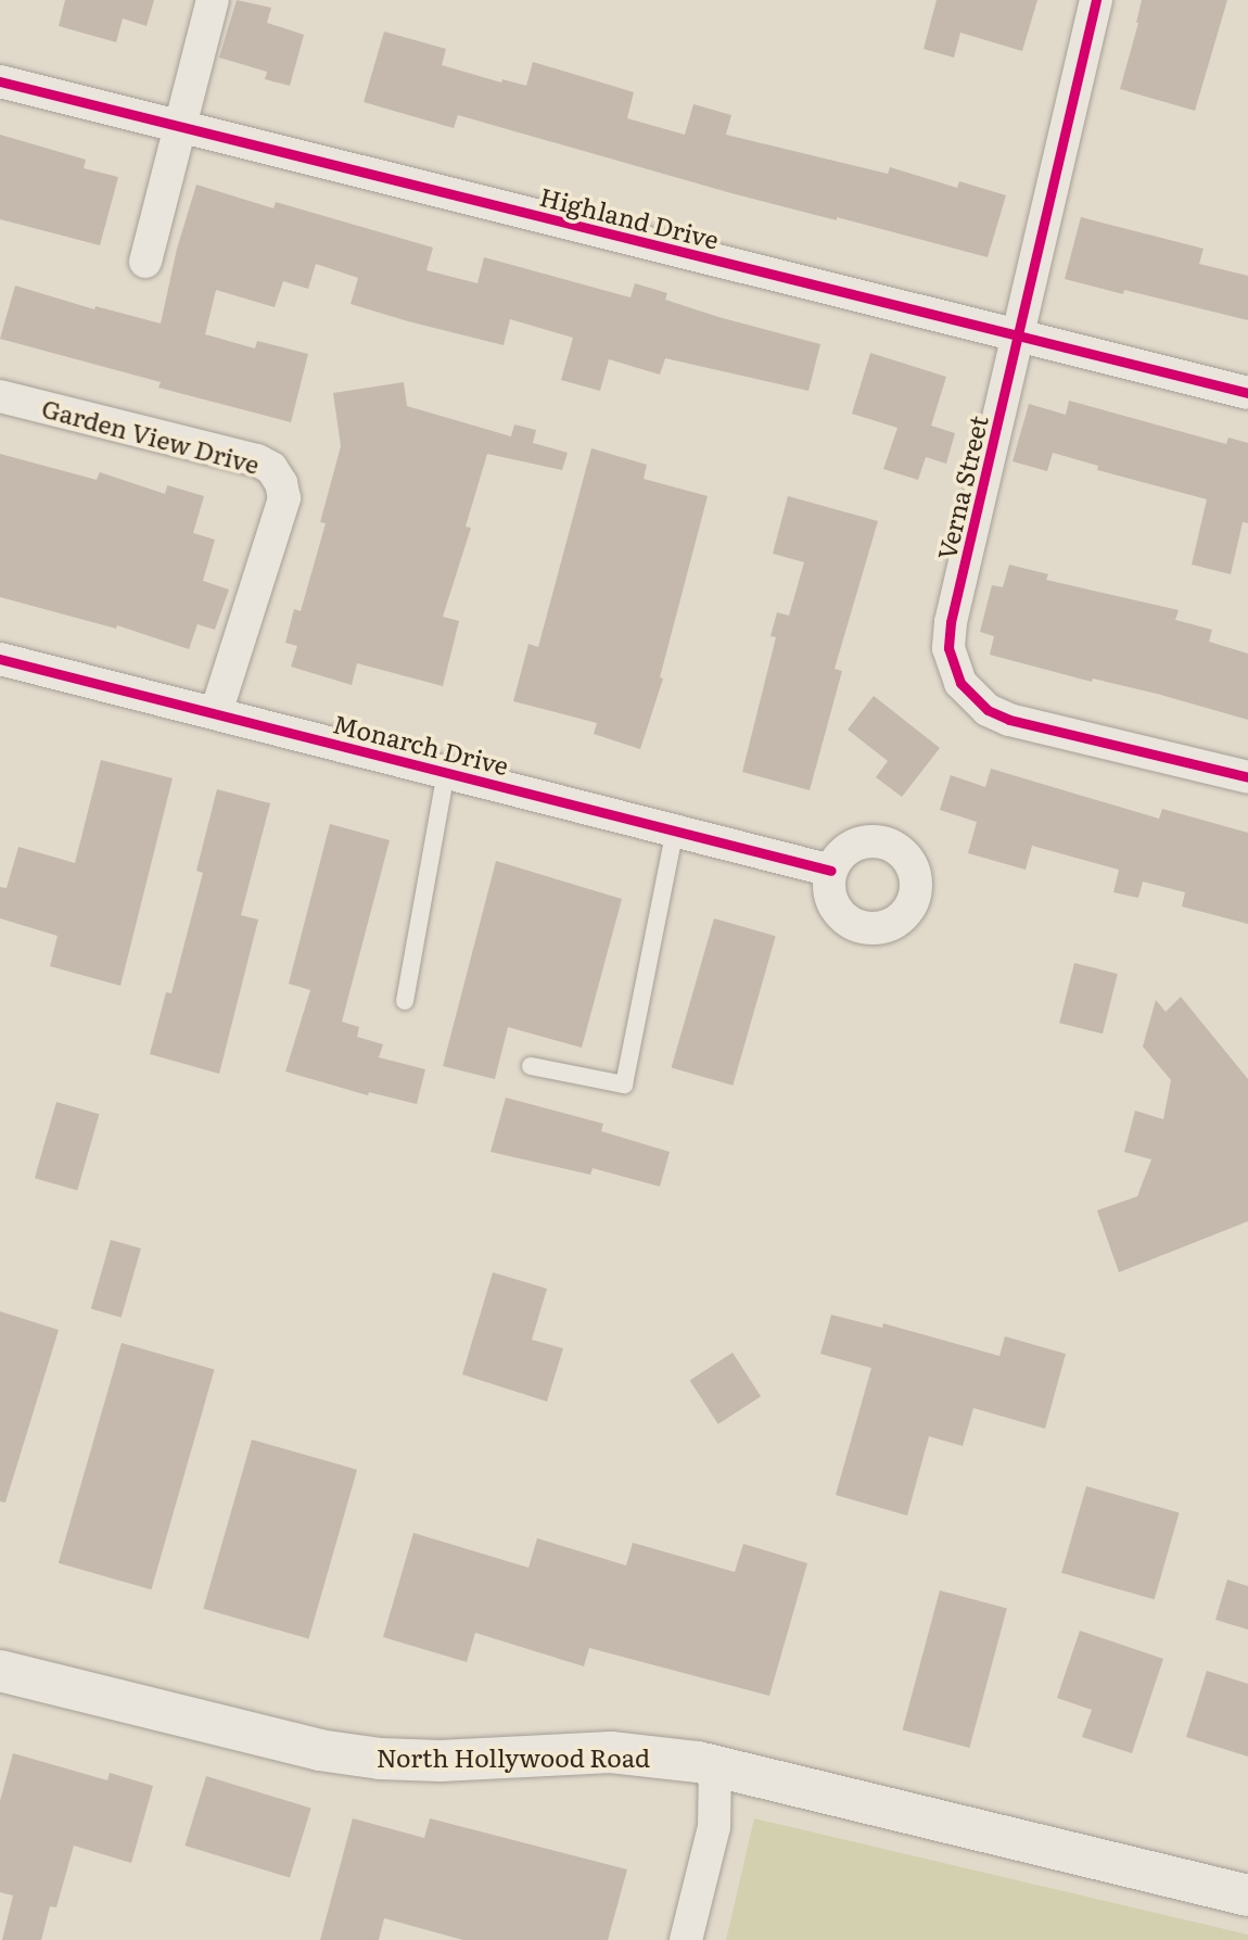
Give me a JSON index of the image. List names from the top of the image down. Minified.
{"streets":{"main road":["North Hollywood Road"],"street":["Highland Drive","Garden View Drive","Verna Street","Monarch Drive"]},"crossings":[["Highland Drive","Verna Street"],["Garden View Drive","Monarch Drive"]]}
